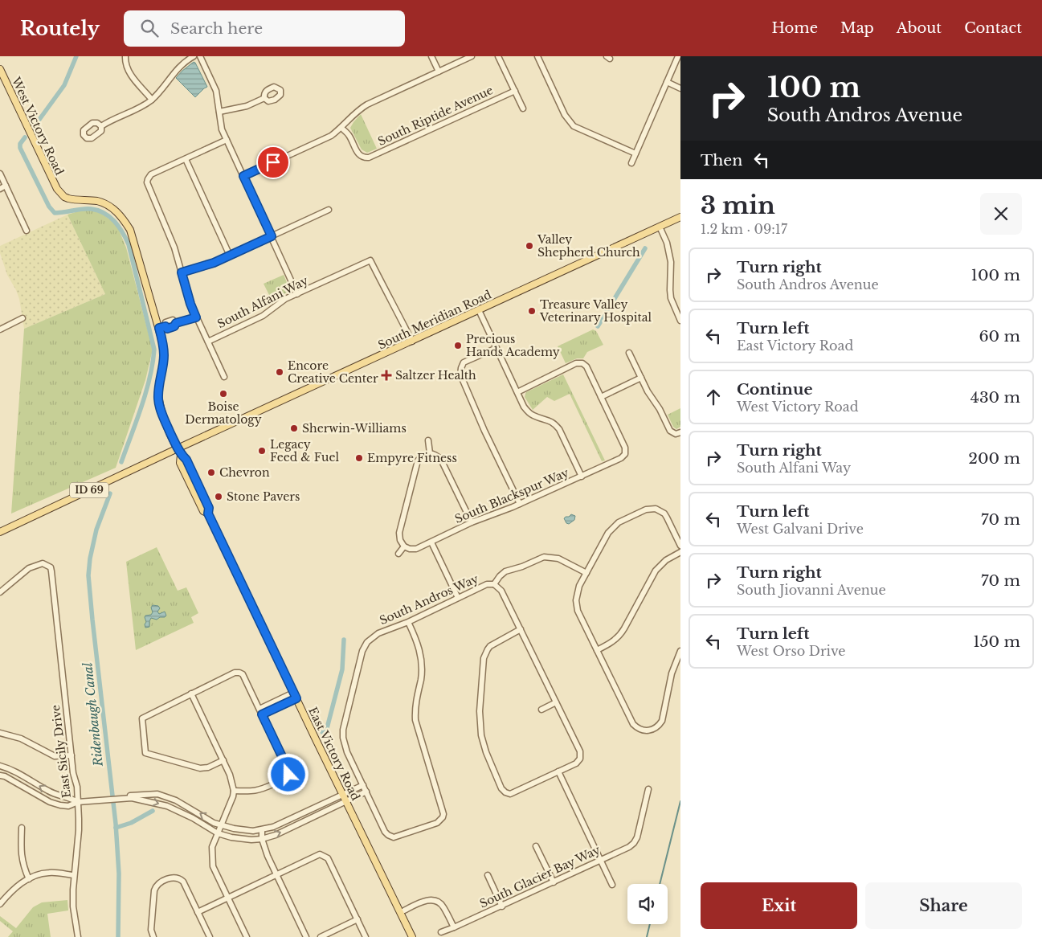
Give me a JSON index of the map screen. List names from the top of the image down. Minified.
{"streets":{"main road":["West Victory Road","South Meridian Road","ID 69","East Victory Road"],"street":["South Riptide Avenue","South Alfani Way","South Blackspur Way","South Andros Way","East Sicily Drive","South Glacier Bay Way"]},"crossings":[["West Victory Road","South Meridian Road"],["West Victory Road","East Victory Road"],["South Alfani Way","South Meridian Road"],["South Meridian Road","East Victory Road"]],"water":["Ridenbaugh Canal"],"places":{"other":["Valley Shepherd Church","Treasure Valley Veterinary Hospital","Precious Hands Academy","Encore Creative Center","Boise Dermatology","Sherwin-Williams","Legacy Feed & Fuel","Empyre Fitness","Chevron","Stone Pavers"],"health":["Saltzer Health"]},"page":{"header":"Routely","search":"Search here","nav":["Home","Map","About","Contact"],"turn":["100 m","South Andros Avenue"],"then":"Then","heading":["3 min","1.2 km · 09:17"],"list":[{"name":"Turn right","note":"South Andros Avenue","value":"100 m"},{"name":"Turn left","note":"East Victory Road","value":"60 m"},{"name":"Continue","note":"West Victory Road","value":"430 m"},{"name":"Turn right","note":"South Alfani Way","value":"200 m"},{"name":"Turn left","note":"West Galvani Drive","value":"70 m"},{"name":"Turn right","note":"South Jiovanni Avenue","value":"70 m"},{"name":"Turn left","note":"West Orso Drive","value":"150 m"}],"buttons":["Exit","Share"]}}
